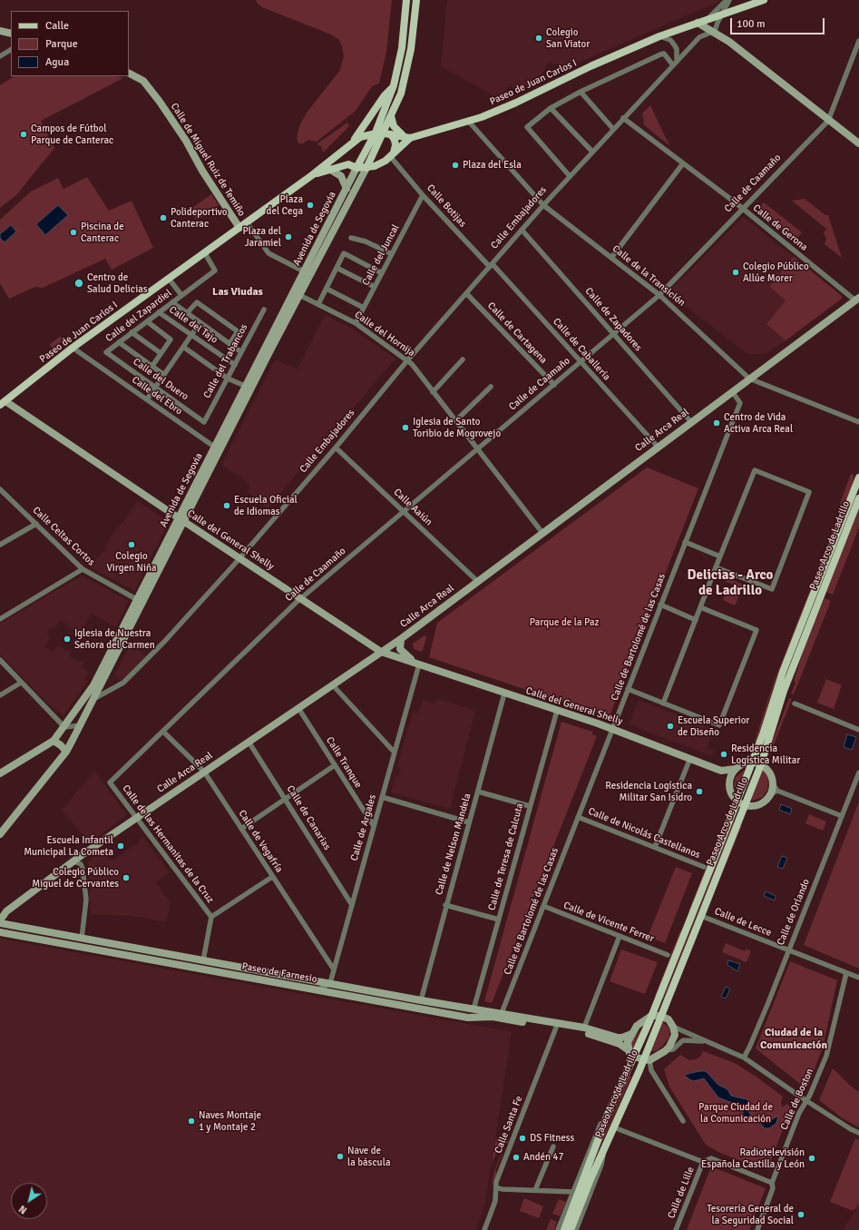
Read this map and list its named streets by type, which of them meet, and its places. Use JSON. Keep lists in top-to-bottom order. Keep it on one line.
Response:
{"streets":{"main road":["Paseo de Juan Carlos I","Calle de Miguel Ruiz de Temiño","Avenida de Segovia","Calle Arca Real","Calle del General Shelly","Paseo Arco de Ladrillo","Paseo de Farnesio"],"street":["Calle de Caamaño","Calle Botijas","Calle Embajadores","Calle de Gerona","Calle del Juncal","Calle de la Transición","Calle del Zapardiel","Calle de Zapadores","Calle del Tajo","Calle de Cartagena","Calle del Hornija","Calle de Caballería","Calle del Trabancos","Calle del Duero","Calle del Ebro","Calle Aaiún","Calle Celtas Cortos","Calle de Bartolomé de las Casas","Calle Tranque","Calle de Canarias","Calle de Argales","Calle de Nicolás Castellanos","Calle de Vegafría","Calle de las Hermanitas de la Cruz","Calle de Nelson Mandela","Calle de Teresa de Calcuta","Calle de Orlando","Calle de Vicente Ferrer","Calle de Lecce","Calle de Boston","Calle Santa Fe","Calle de Lille"]},"crossings":[["Paseo de Juan Carlos I","Calle de Miguel Ruiz de Temiño"],["Paseo de Juan Carlos I","Calle Botijas"],["Paseo de Juan Carlos I","Avenida de Segovia"],["Paseo de Juan Carlos I","Calle de la Transición"],["Paseo de Juan Carlos I","Calle del Zapardiel"],["Paseo de Juan Carlos I","Calle del Ebro"],["Paseo de Juan Carlos I","Calle del General Shelly"],["Calle de Caamaño","Calle de Gerona"],["Calle de Caamaño","Calle de la Transición"],["Calle de Caamaño","Calle de Zapadores"],["Calle de Caamaño","Calle de Cartagena"],["Calle de Caamaño","Calle del Hornija"],["Calle de Caamaño","Calle de Caballería"],["Calle de Caamaño","Calle Aaiún"],["Calle de Caamaño","Calle del General Shelly"],["Calle de Caamaño","Calle de Vegafría"],["Calle de Caamaño","Calle de las Hermanitas de la Cruz"],["Calle Botijas","Calle Embajadores"],["Calle Botijas","Calle del Juncal"],["Calle Botijas","Calle de Caballería"],["Calle Embajadores","Calle de Gerona"],["Calle Embajadores","Avenida de Segovia"],["Calle Embajadores","Calle de la Transición"],["Calle Embajadores","Calle de Zapadores"],["Calle Embajadores","Calle de Cartagena"],["Calle Embajadores","Calle del Hornija"],["Calle Embajadores","Calle de Caballería"],["Calle Embajadores","Calle Aaiún"],["Calle Embajadores","Calle del General Shelly"],["Calle de Gerona","Calle Arca Real"],["Avenida de Segovia","Calle del Hornija"],["Avenida de Segovia","Calle del Ebro"],["Avenida de Segovia","Calle Celtas Cortos"],["Avenida de Segovia","Calle del General Shelly"],["Calle del Juncal","Calle del Hornija"],["Calle de la Transición","Calle Arca Real"],["Calle del Zapardiel","Calle del Tajo"],["Calle del Zapardiel","Calle del Duero"],["Calle de Zapadores","Calle Arca Real"],["Calle del Tajo","Calle del Trabancos"],["Calle del Hornija","Calle Arca Real"],["Calle de Caballería","Calle Arca Real"],["Calle del Trabancos","Calle del Duero"],["Calle Arca Real","Calle Aaiún"],["Calle Arca Real","Calle del General Shelly"],["Calle Arca Real","Calle de Bartolomé de las Casas"],["Calle Arca Real","Calle Tranque"],["Calle Arca Real","Calle de Canarias"],["Calle Arca Real","Calle de Vegafría"],["Calle Arca Real","Calle de las Hermanitas de la Cruz"],["Calle Arca Real","Paseo de Farnesio"],["Calle del General Shelly","Paseo Arco de Ladrillo"],["Calle del General Shelly","Calle de Bartolomé de las Casas"],["Calle del General Shelly","Calle de Argales"],["Calle del General Shelly","Calle de Nelson Mandela"],["Calle del General Shelly","Calle de Teresa de Calcuta"],["Paseo Arco de Ladrillo","Calle de Lecce"],["Calle de Bartolomé de las Casas","Calle de Nicolás Castellanos"],["Calle de Bartolomé de las Casas","Calle de Vicente Ferrer"],["Calle de Bartolomé de las Casas","Paseo de Farnesio"],["Calle Tranque","Calle de Argales"],["Calle de Canarias","Calle de Argales"],["Calle de Argales","Calle de Vegafría"],["Calle de Argales","Paseo de Farnesio"],["Calle de las Hermanitas de la Cruz","Paseo de Farnesio"],["Calle de Nelson Mandela","Paseo de Farnesio"],["Calle de Teresa de Calcuta","Paseo de Farnesio"],["Calle de Orlando","Calle de Lecce"],["Calle de Lecce","Calle de Boston"],["Paseo de Farnesio","Calle Santa Fe"]],"districts":["Las Viudas","Delicias - Arco de Ladrillo","Ciudad de la Comunicación"],"parks":["Parque de la Paz","Parque Ciudad de la Comunicación"],"places":["Colegio San Viator","Campos de Fútbol Parque de Canterac","Plaza del Esla","Plaza del Cega","Polideportivo Canterac","Piscina de Canterac","Plaza del Jaramiel","Colegio Público Allúe Morer","Centro de Salud Delicias","Centro de Vida Activa Arca Real","Iglesia de Santo Toribio de Mogrovejo","Escuela Oficial de Idiomas","Colegio Virgen Niña","Iglesia de Nuestra Señora del Carmen","Escuela Superior de Diseño","Residencia Logística Militar","Residencia Logística Militar San Isidro","Escuela Infantil Municipal La Cometa","Colegio Público Miguel de Cervantes","Naves Montaje 1 y Montaje 2","DS Fitness","Nave de la báscula","Andén 47","Radiotelevisión Española Castilla y León","Tesorería General de la Seguridad Social"],"legend":["Calle","Parque","Agua"],"scale_bar":"100 m","north":"bottom left"}
